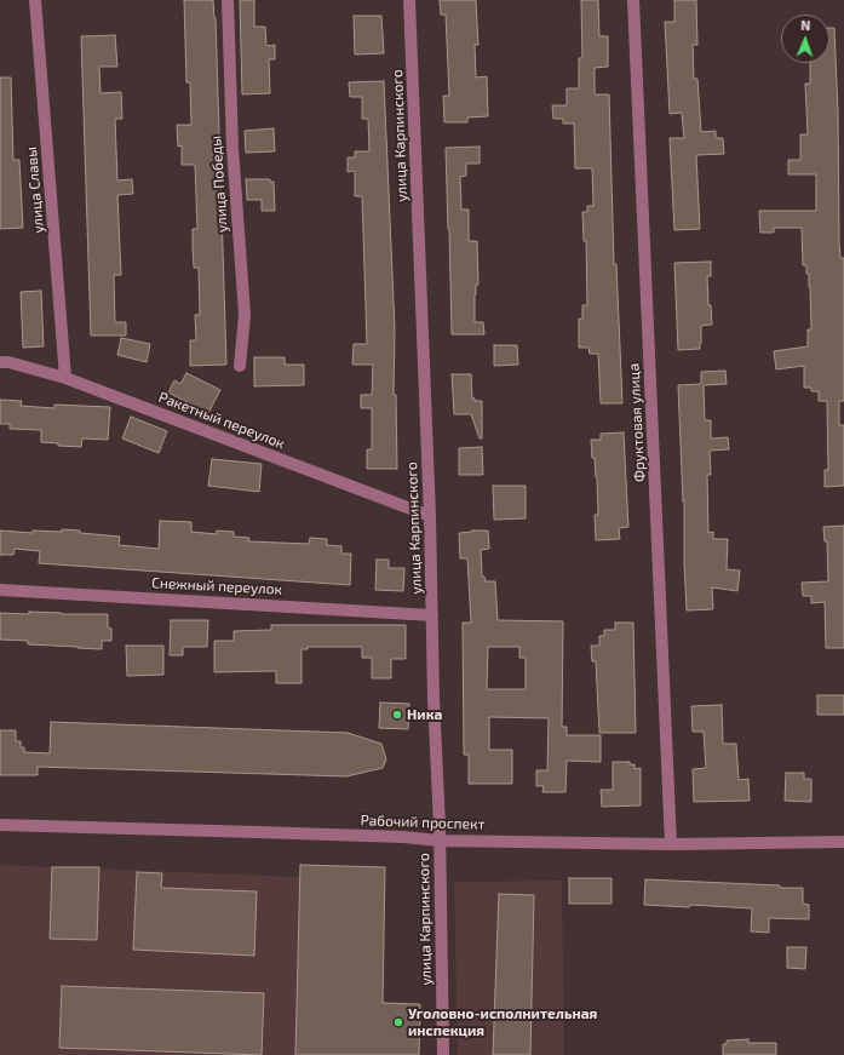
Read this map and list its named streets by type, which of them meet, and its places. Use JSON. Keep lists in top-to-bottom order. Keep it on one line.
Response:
{"streets":{"street":["улица Карпинского","улица Победы","улица Славы","Ракетный переулок","Фруктовая улица","Снежный переулок","Рабочий проспект"]},"crossings":[["улица Карпинского","Ракетный переулок"],["улица Карпинского","Снежный переулок"],["улица Карпинского","Рабочий проспект"],["улица Славы","Ракетный переулок"],["Фруктовая улица","Рабочий проспект"]],"places":["Ника","Уголовно-исполнительная инспекция"],"north":"top"}
